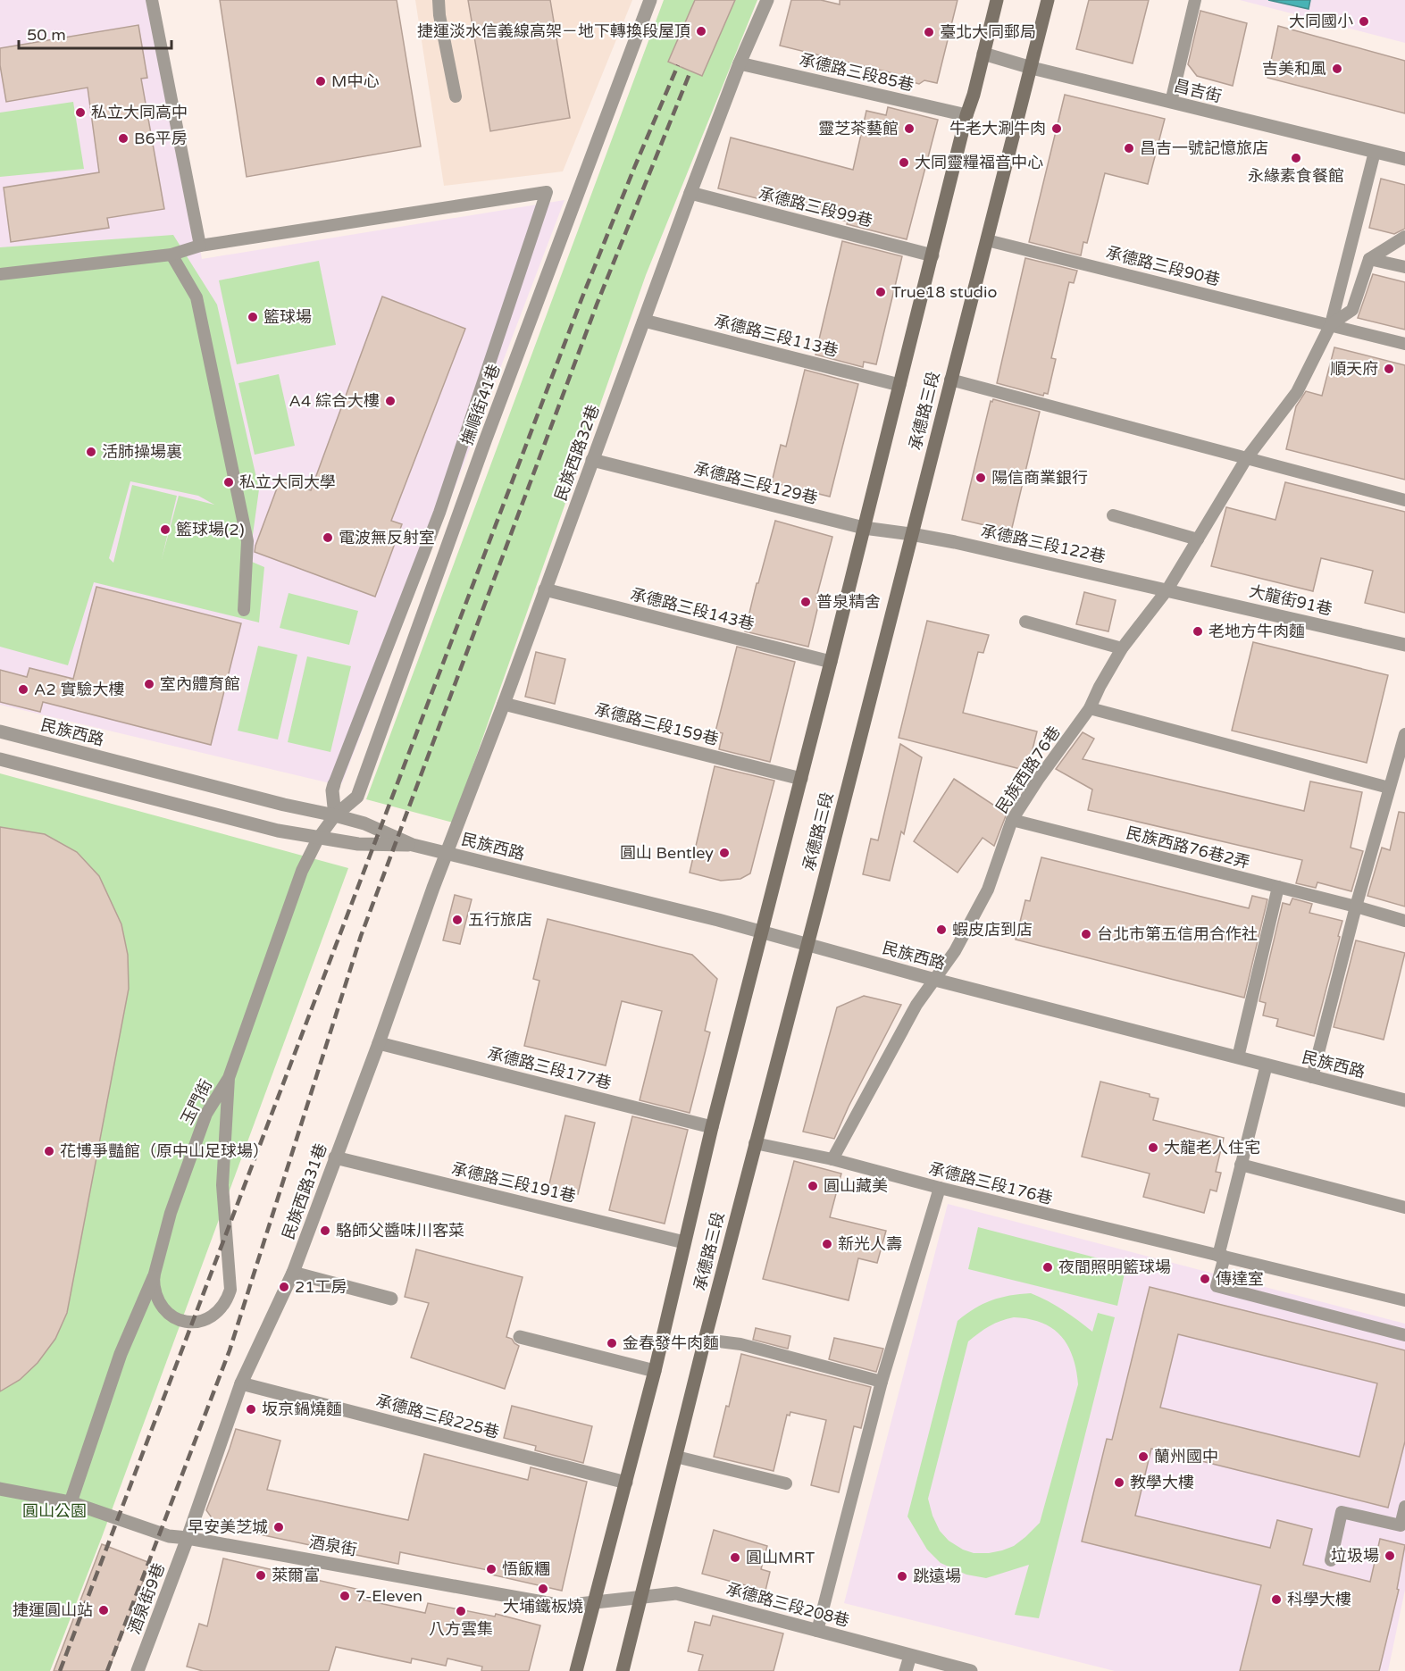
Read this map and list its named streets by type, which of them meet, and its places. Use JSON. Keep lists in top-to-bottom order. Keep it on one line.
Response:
{"streets":{"main road":["承德路三段"],"street":["承德路三段85巷","昌吉街","承德路三段99巷","承德路三段113巷","撫順街41巷","民族西路32巷","承德路三段129巷","承德路三段122巷","大龍街91巷","承德路三段143巷","承德路三段159巷","民族西路","承德路三段177巷","玉門街","承德路三段191巷","民族西路31巷","承德路三段225巷","酒泉街","酒泉街9巷","承德路三段208巷"],"lane":["承德路三段90巷","民族西路76巷","民族西路76巷2弄","承德路三段176巷"]},"crossings":[["承德路三段85巷","承德路三段"],["承德路三段85巷","民族西路32巷"],["昌吉街","承德路三段"],["昌吉街","民族西路76巷"],["承德路三段99巷","承德路三段"],["承德路三段99巷","民族西路32巷"],["承德路三段90巷","承德路三段"],["承德路三段90巷","民族西路76巷"],["承德路三段113巷","承德路三段"],["承德路三段113巷","民族西路32巷"],["撫順街41巷","民族西路"],["撫順街41巷","玉門街"],["承德路三段","承德路三段129巷"],["承德路三段","承德路三段122巷"],["承德路三段","承德路三段143巷"],["承德路三段","承德路三段159巷"],["承德路三段","民族西路"],["承德路三段","承德路三段177巷"],["承德路三段","承德路三段191巷"],["承德路三段","承德路三段176巷"],["承德路三段","承德路三段225巷"],["承德路三段","酒泉街"],["承德路三段","承德路三段208巷"],["民族西路32巷","承德路三段129巷"],["民族西路32巷","承德路三段143巷"],["民族西路32巷","承德路三段159巷"],["民族西路32巷","民族西路"],["民族西路32巷","民族西路31巷"],["承德路三段129巷","承德路三段122巷"],["承德路三段122巷","大龍街91巷"],["承德路三段122巷","民族西路76巷"],["大龍街91巷","民族西路76巷"],["民族西路","民族西路76巷"],["民族西路","玉門街"],["民族西路","民族西路31巷"],["民族西路76巷","民族西路76巷2弄"],["民族西路76巷","承德路三段176巷"],["承德路三段177巷","民族西路31巷"],["玉門街","酒泉街"],["承德路三段191巷","民族西路31巷"],["民族西路31巷","承德路三段225巷"],["民族西路31巷","酒泉街"],["民族西路31巷","酒泉街9巷"],["酒泉街","酒泉街9巷"],["酒泉街","承德路三段208巷"]],"parks":["圓山公園"],"places":["大同國小","捷運淡水信義線高架－地下轉換段屋頂","臺北大同郵局","吉美和風","M中心","私立大同高中","靈芝茶藝館","牛老大涮牛肉","B6平房","昌吉一號記憶旅店","永緣素食餐館","大同靈糧福音中心","True18 studio","籃球場","順天府","A4 綜合大樓","活肺操場裏","陽信商業銀行","私立大同大學","籃球場(2)","電波無反射室","普泉精舍","老地方牛肉麵","室內體育館","A2 實驗大樓","圓山 Bentley","五行旅店","蝦皮店到店","台北市第五信用合作社","大龍老人住宅","花博爭豔館（原中山足球場）","圓山藏美","駱師父醬味川客菜","新光人壽","夜間照明籃球場","傳達室","21工房","金春發牛肉麵","坂京鍋燒麵","蘭州國中","教學大樓","早安美芝城","垃圾場","圓山MRT","悟飯糰","萊爾富","跳遠場","大埔鐵板燒","7-Eleven","科學大樓","捷運圓山站","八方雲集"],"scale_bar":"50 m"}
